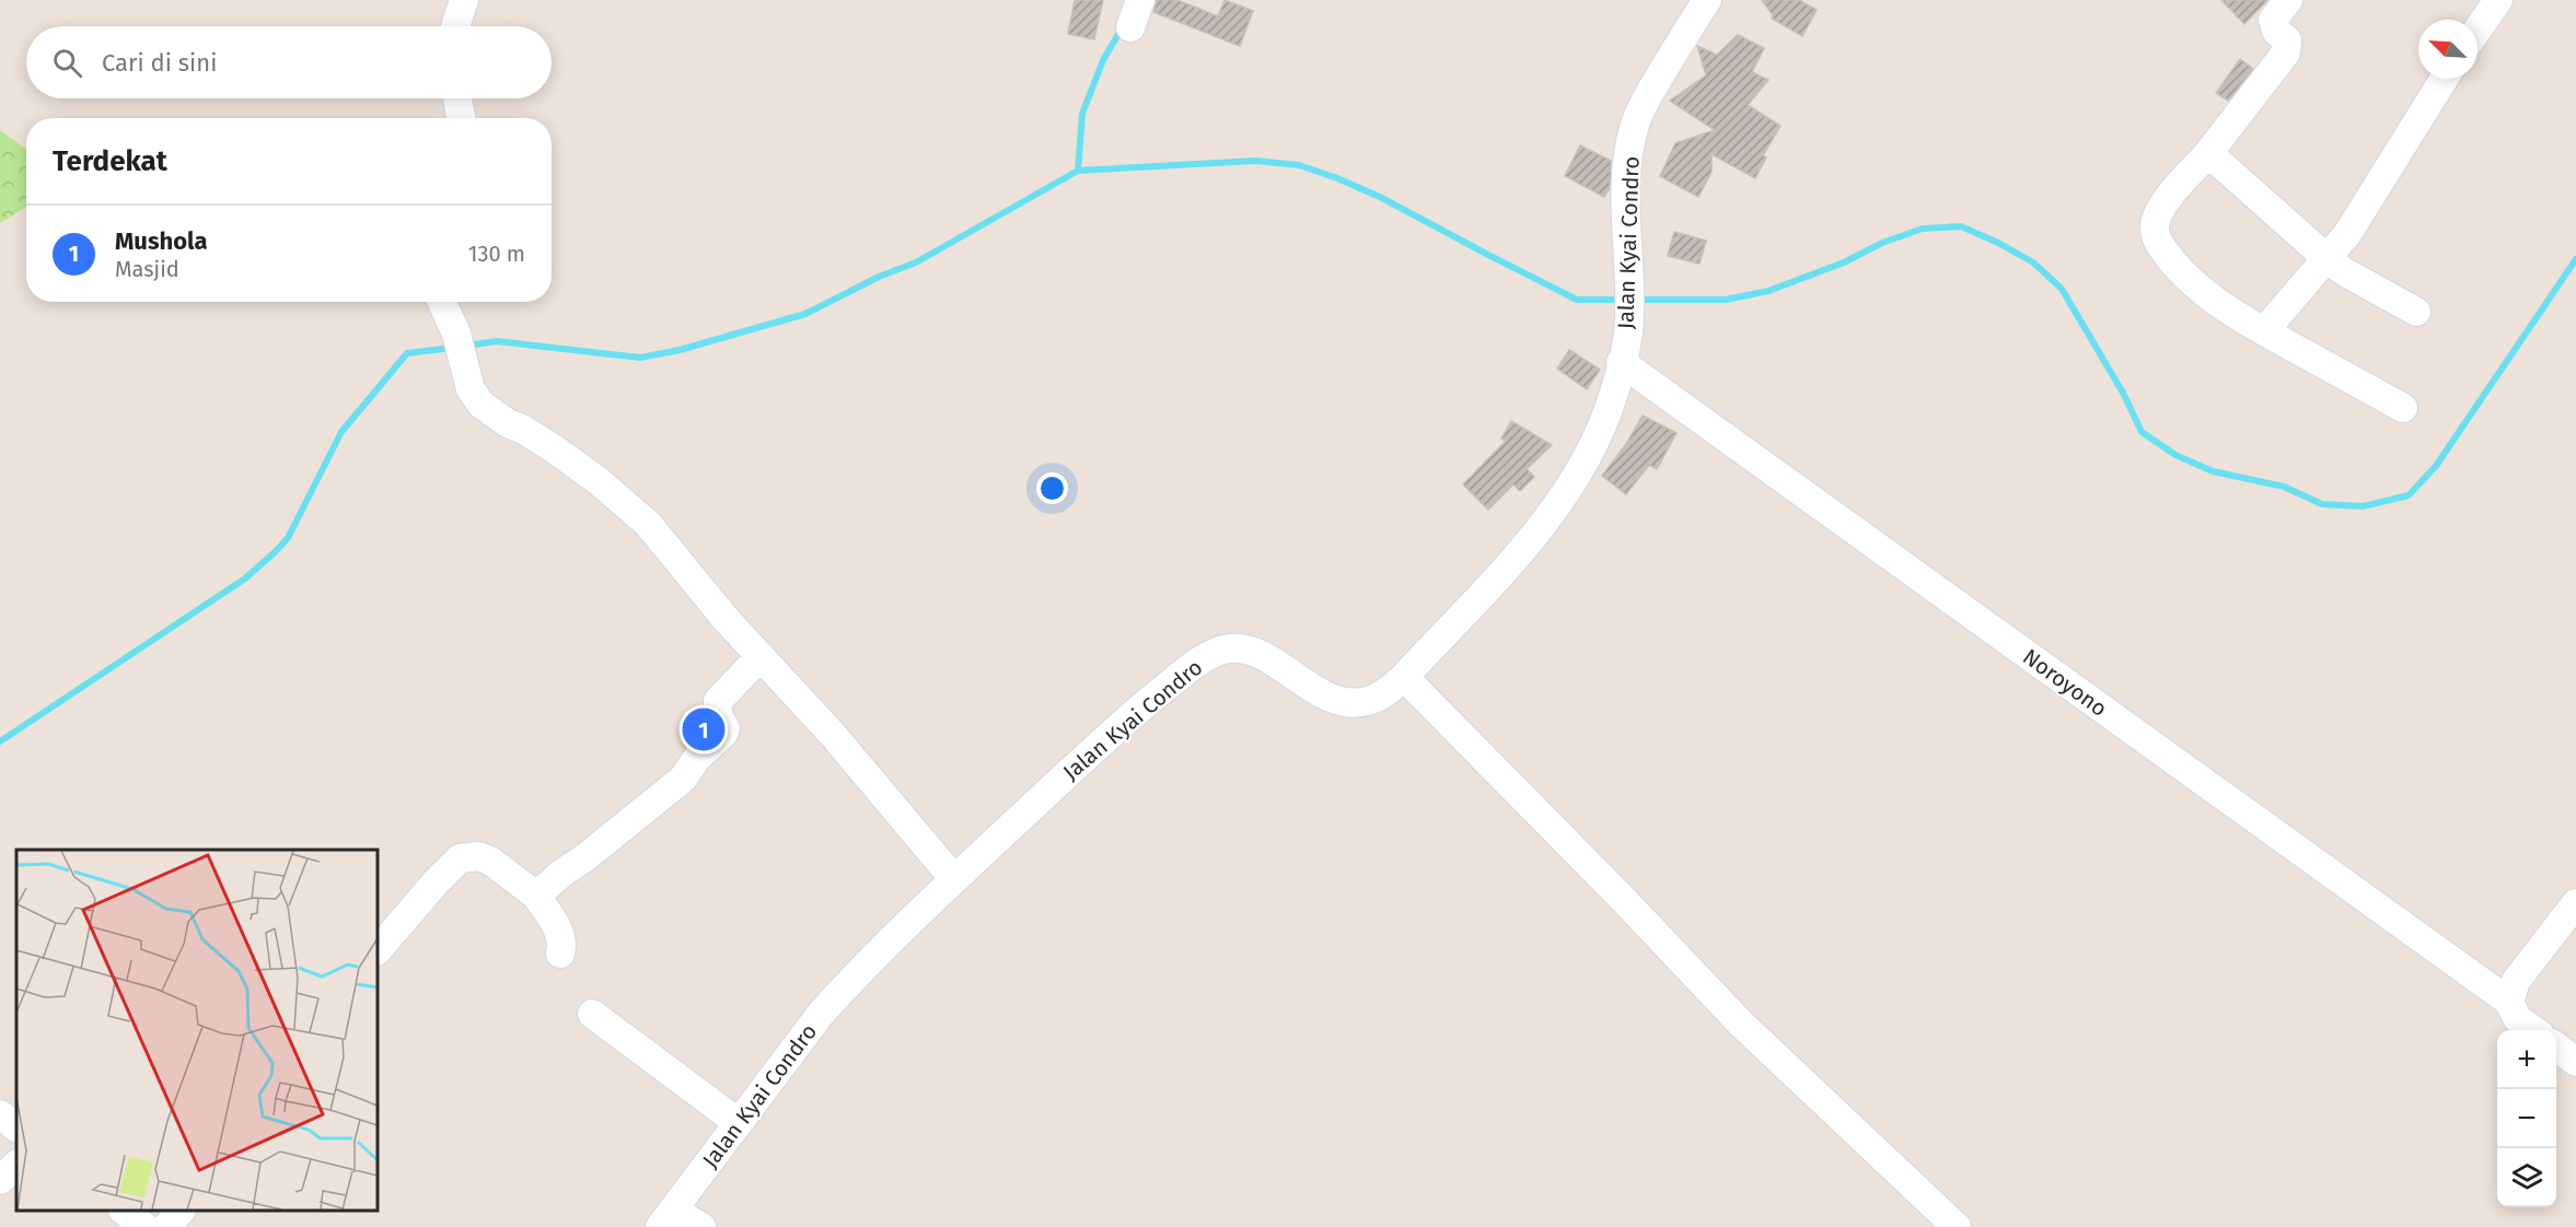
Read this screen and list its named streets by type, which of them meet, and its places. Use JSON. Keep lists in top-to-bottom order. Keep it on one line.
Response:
{"streets":{"street":["Jalan Kyai Condro","Noroyono"]},"crossings":[["Jalan Kyai Condro","Noroyono"]],"north":"top left","page":{"search":"Cari di sini","heading":"Terdekat","list":[{"mark":"1","name":"Mushola","note":"Masjid","value":"130 m"}],"pins":"1","map_buttons":["+","−"]}}
